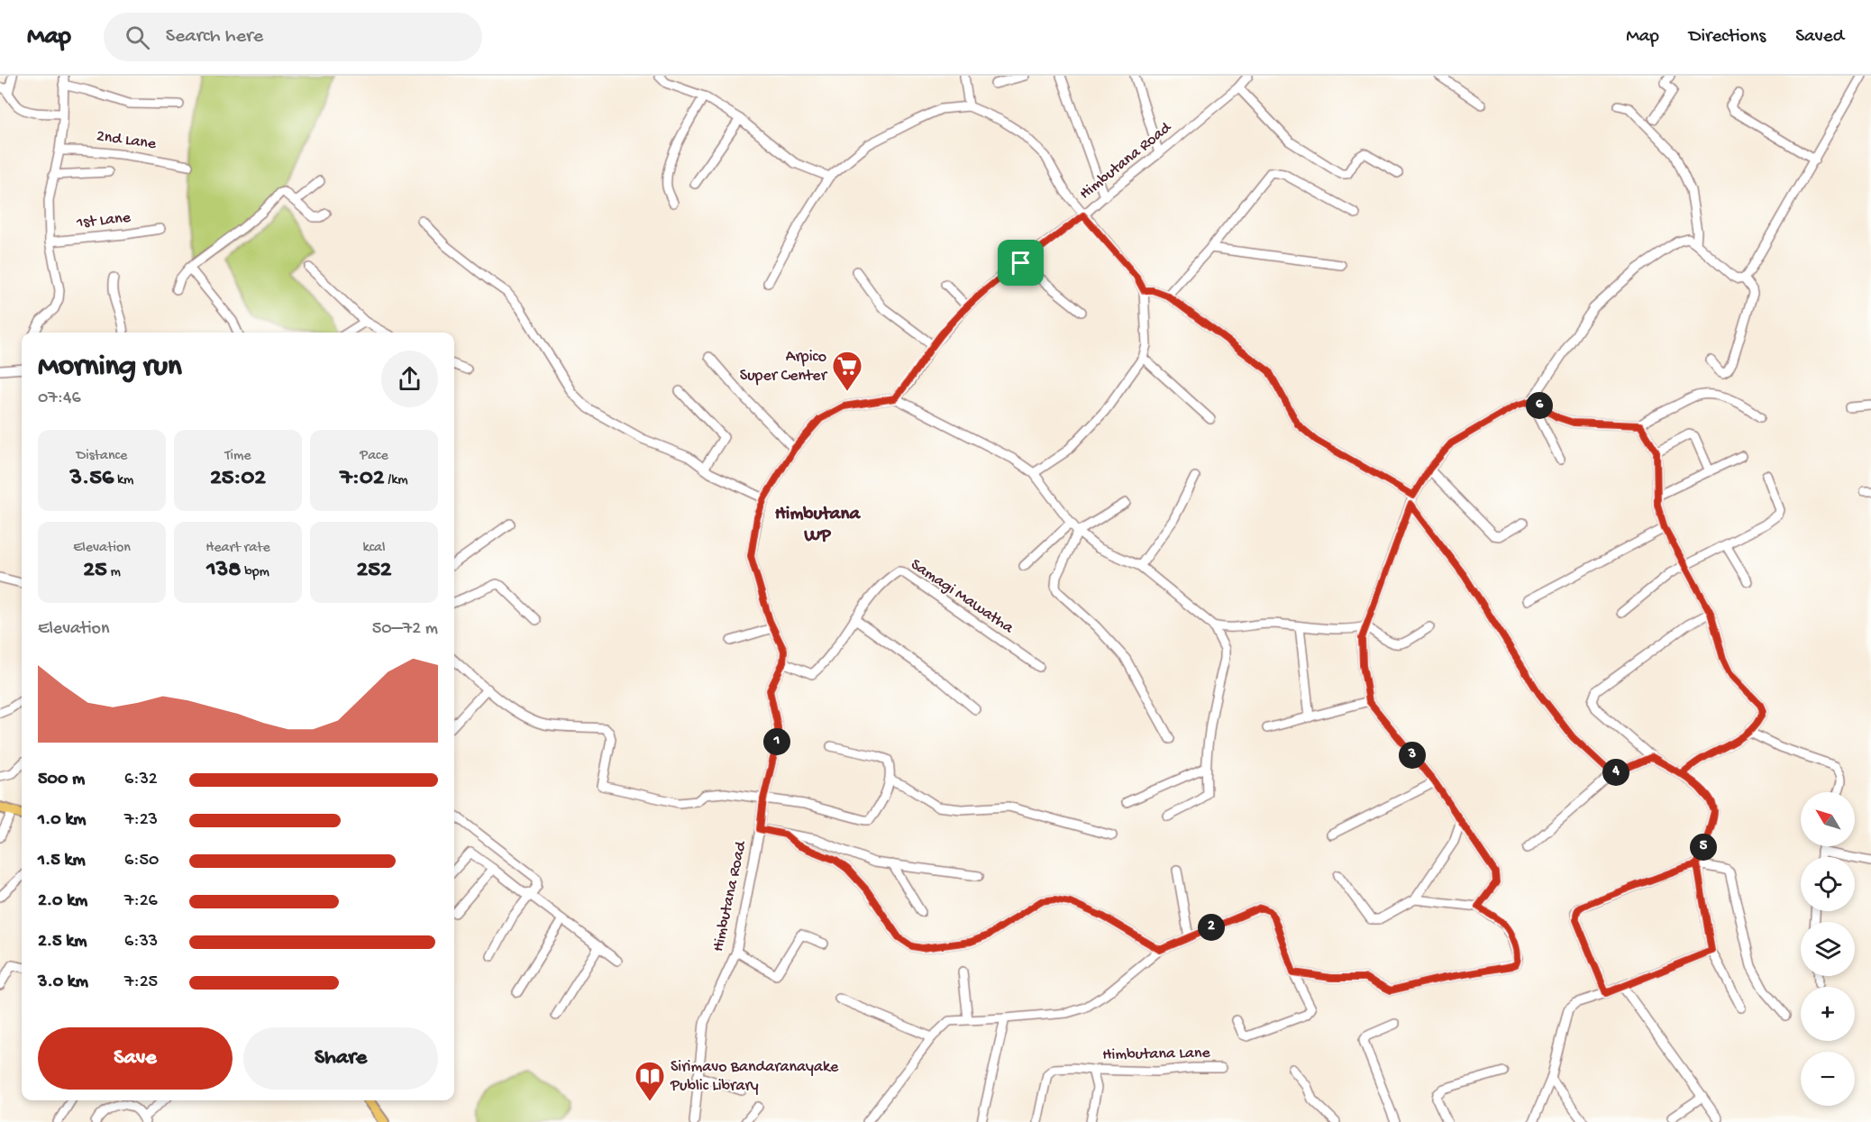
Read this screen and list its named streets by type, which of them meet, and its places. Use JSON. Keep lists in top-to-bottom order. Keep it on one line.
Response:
{"streets":{"street":["2nd Lane","Himbutana Road","1st Lane","Samagi Mawatha","Himbutana Lane"]},"crossings":[["Himbutana Road","Samagi Mawatha"]],"districts":["Himbutana WP"],"places":{"supermarket":["Arpico Super Center"],"library":["Sirimavo Bandaranayake Public Library"]},"north":"top left","page":{"header":"Map","search":"Search here","nav":["Map","Directions","Saved"],"heading":["Morning run","07:46"],"pins":["6","1","3","4","5","2"],"stats":[["Distance","3.56 km"],["Time","25:02"],["Pace","7:02 /km"],["Elevation","25 m"],["Heart rate","138 bpm"],["kcal","252"]],"chart":["Elevation","50–72 m"],"list":[{"name":"500 m","note":"6:32"},{"name":"1.0 km","note":"7:23"},{"name":"1.5 km","note":"6:50"},{"name":"2.0 km","note":"7:26"},{"name":"2.5 km","note":"6:33"},{"name":"3.0 km","note":"7:25"}],"map_buttons":["+","−"],"buttons":["Save","Share"]}}
